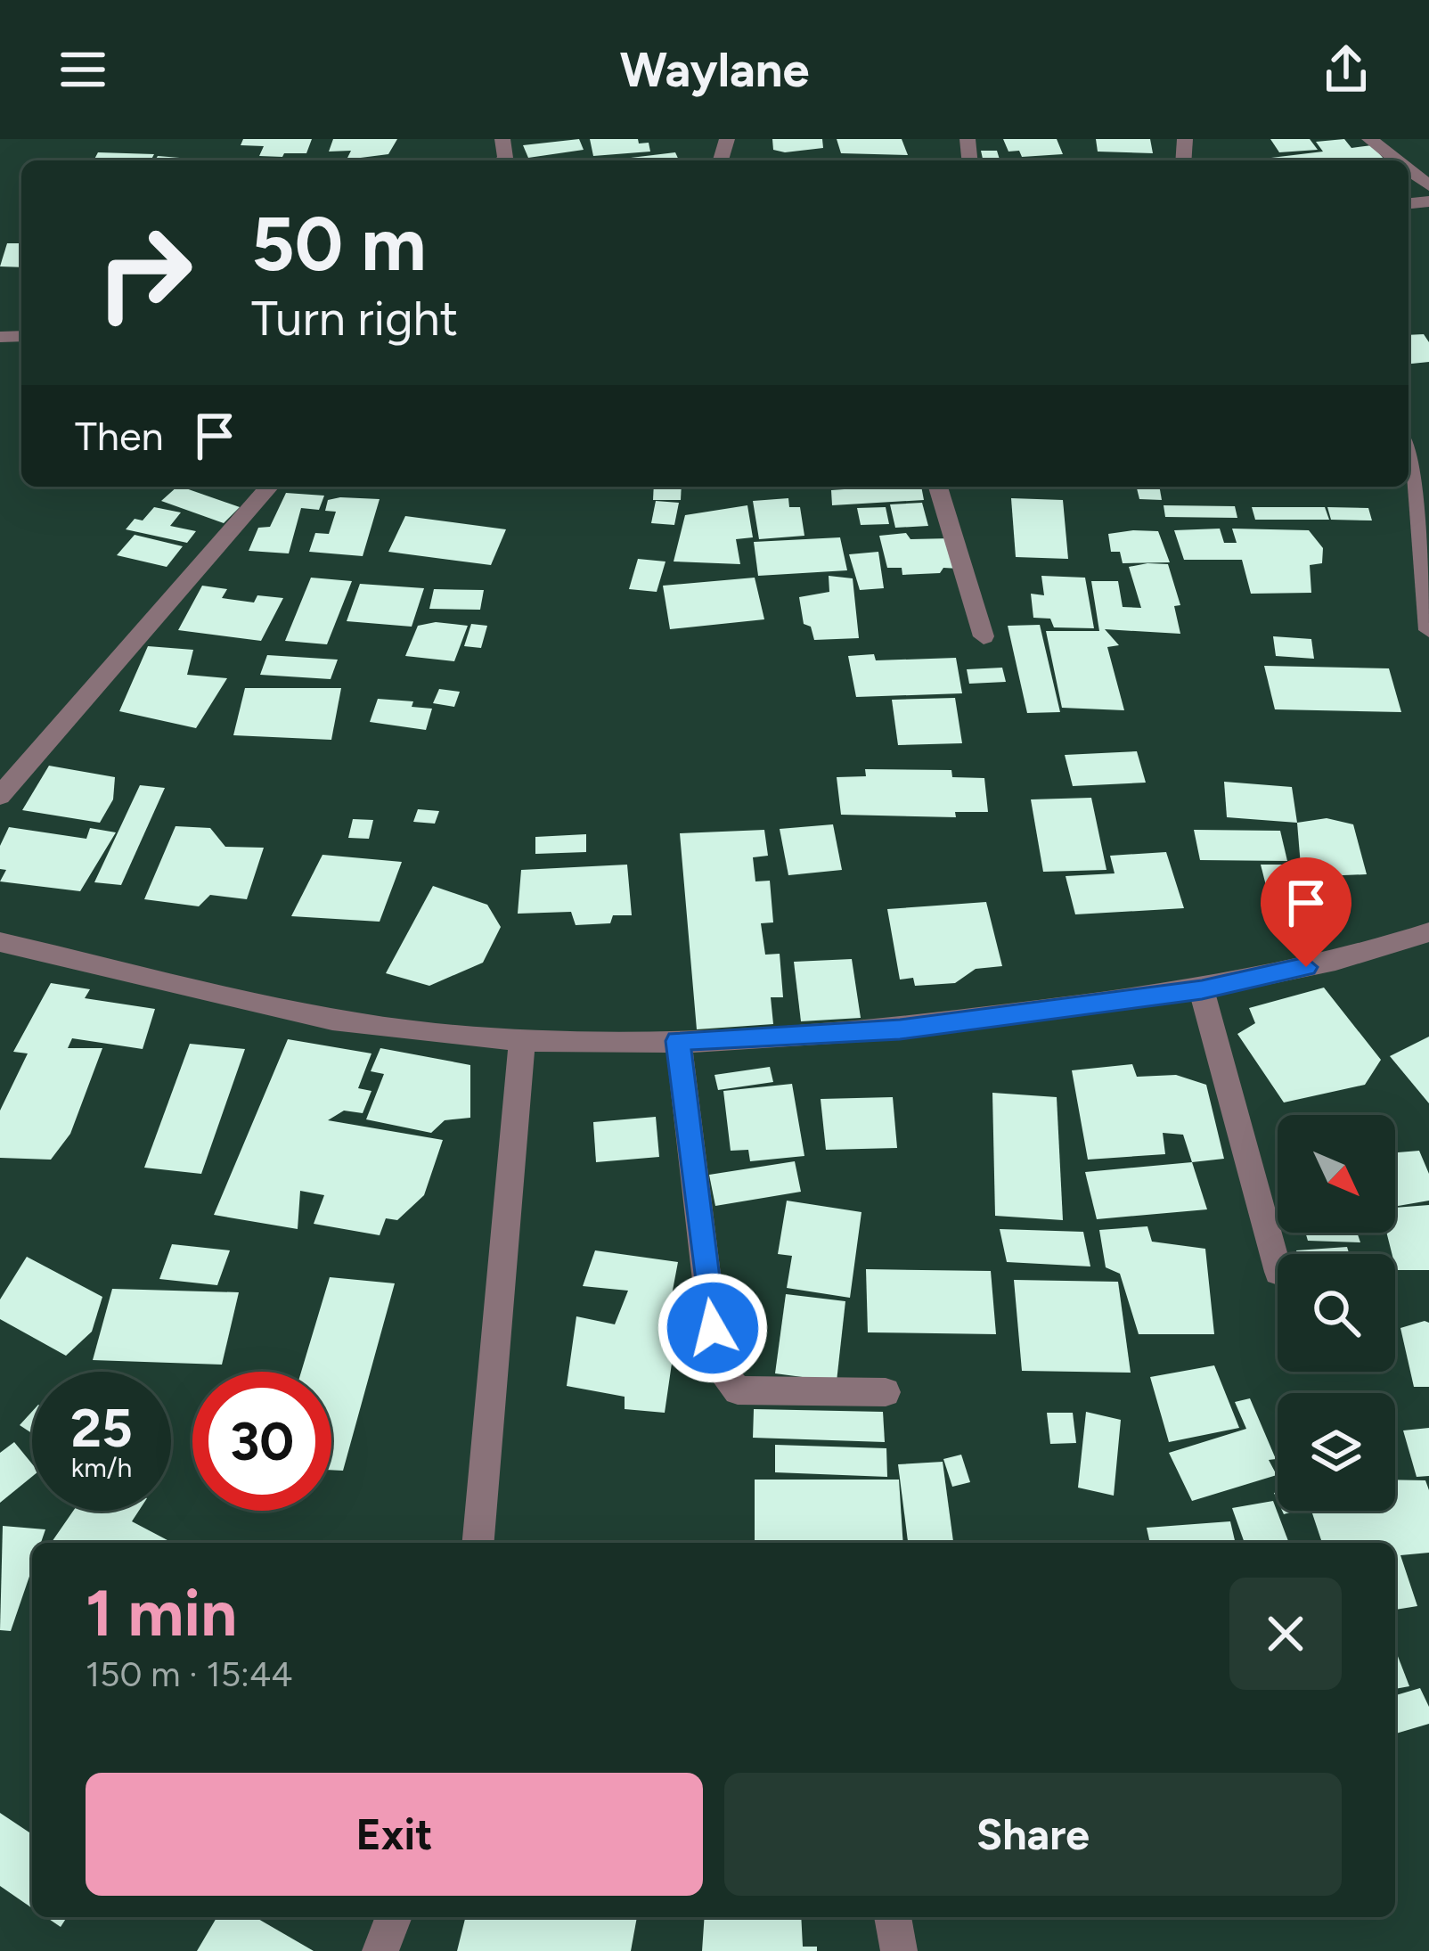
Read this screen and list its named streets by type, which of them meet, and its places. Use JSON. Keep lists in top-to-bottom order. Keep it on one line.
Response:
{"north":"bottom right","page":{"header":"Waylane","turn":["50 m","Turn right"],"then":"Then","speed":"25 km/h","limit":"30","heading":["1 min","150 m · 15:44"],"buttons":["Exit","Share"]}}
